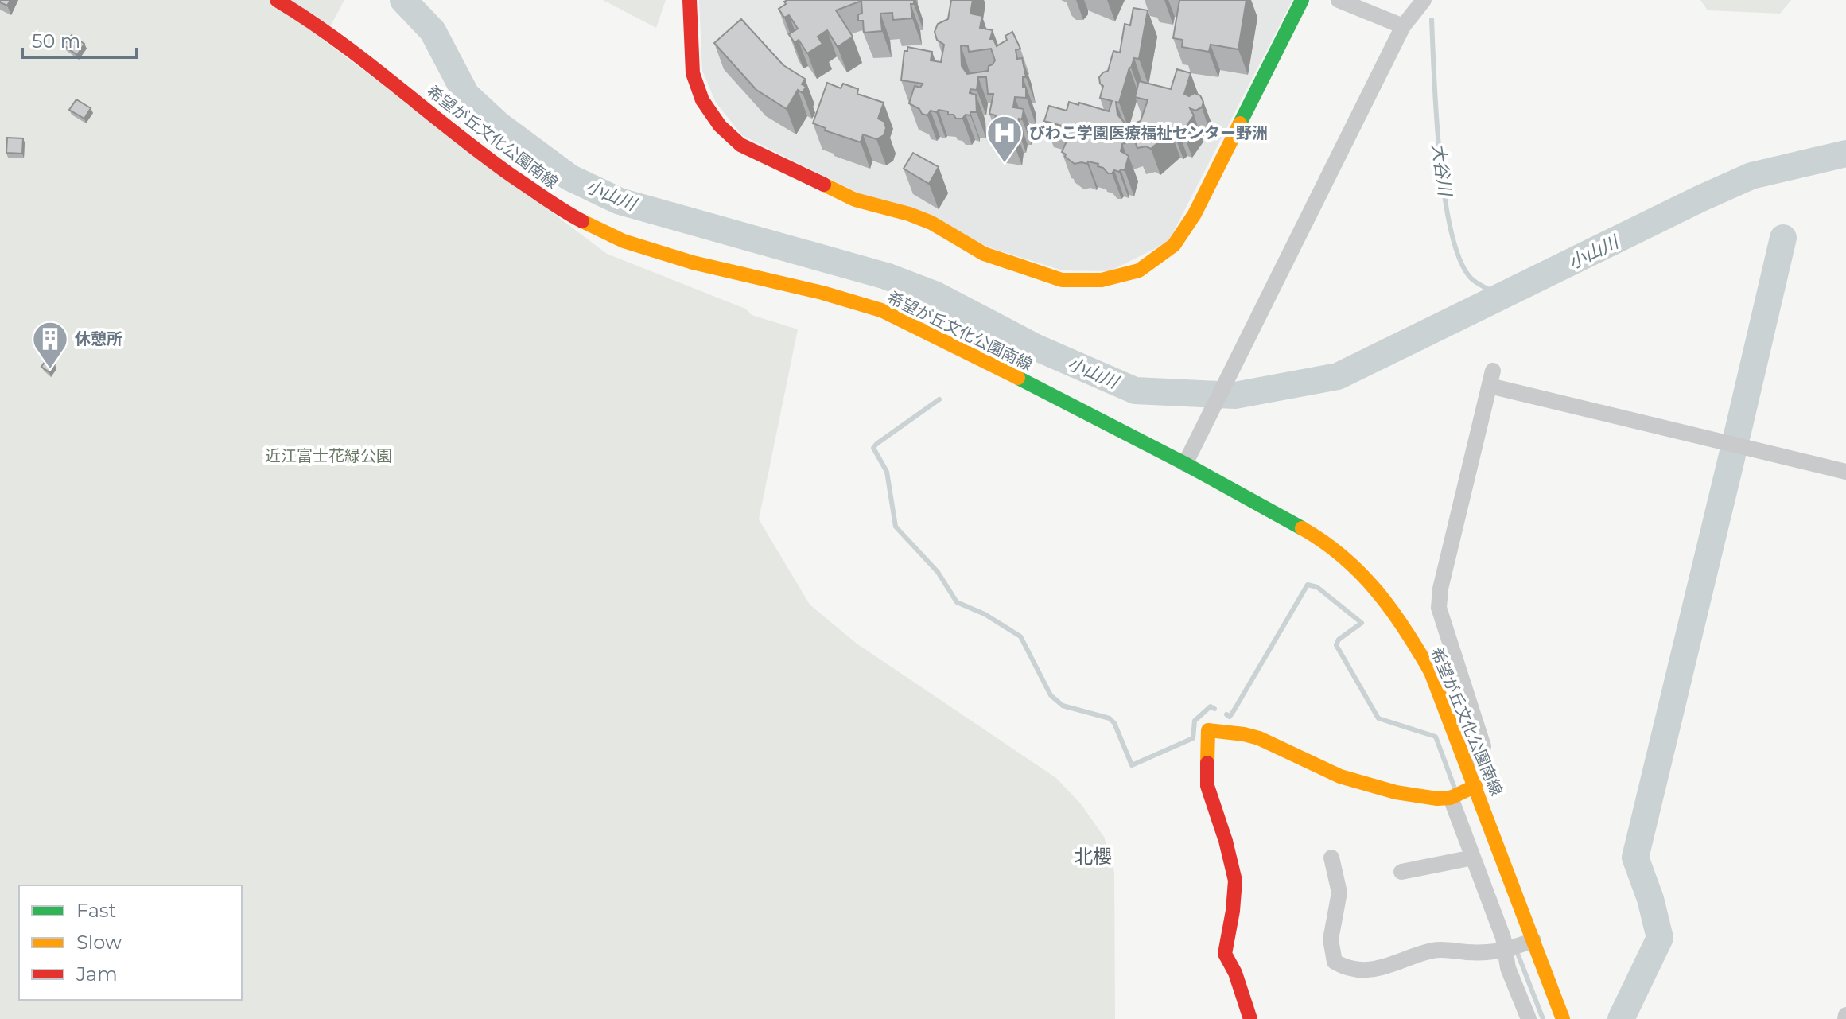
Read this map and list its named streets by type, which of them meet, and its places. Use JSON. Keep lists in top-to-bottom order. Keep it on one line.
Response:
{"streets":{"main road":["希望が丘文化公園南線"]},"districts":["北櫻"],"water":["大谷川","小山川"],"parks":["近江富士花緑公園"],"places":{"hospital":["びわこ学園医療福祉センター野洲"],"building":["休憩所"]},"legend":["Fast","Slow","Jam"],"scale_bar":"50 m"}
